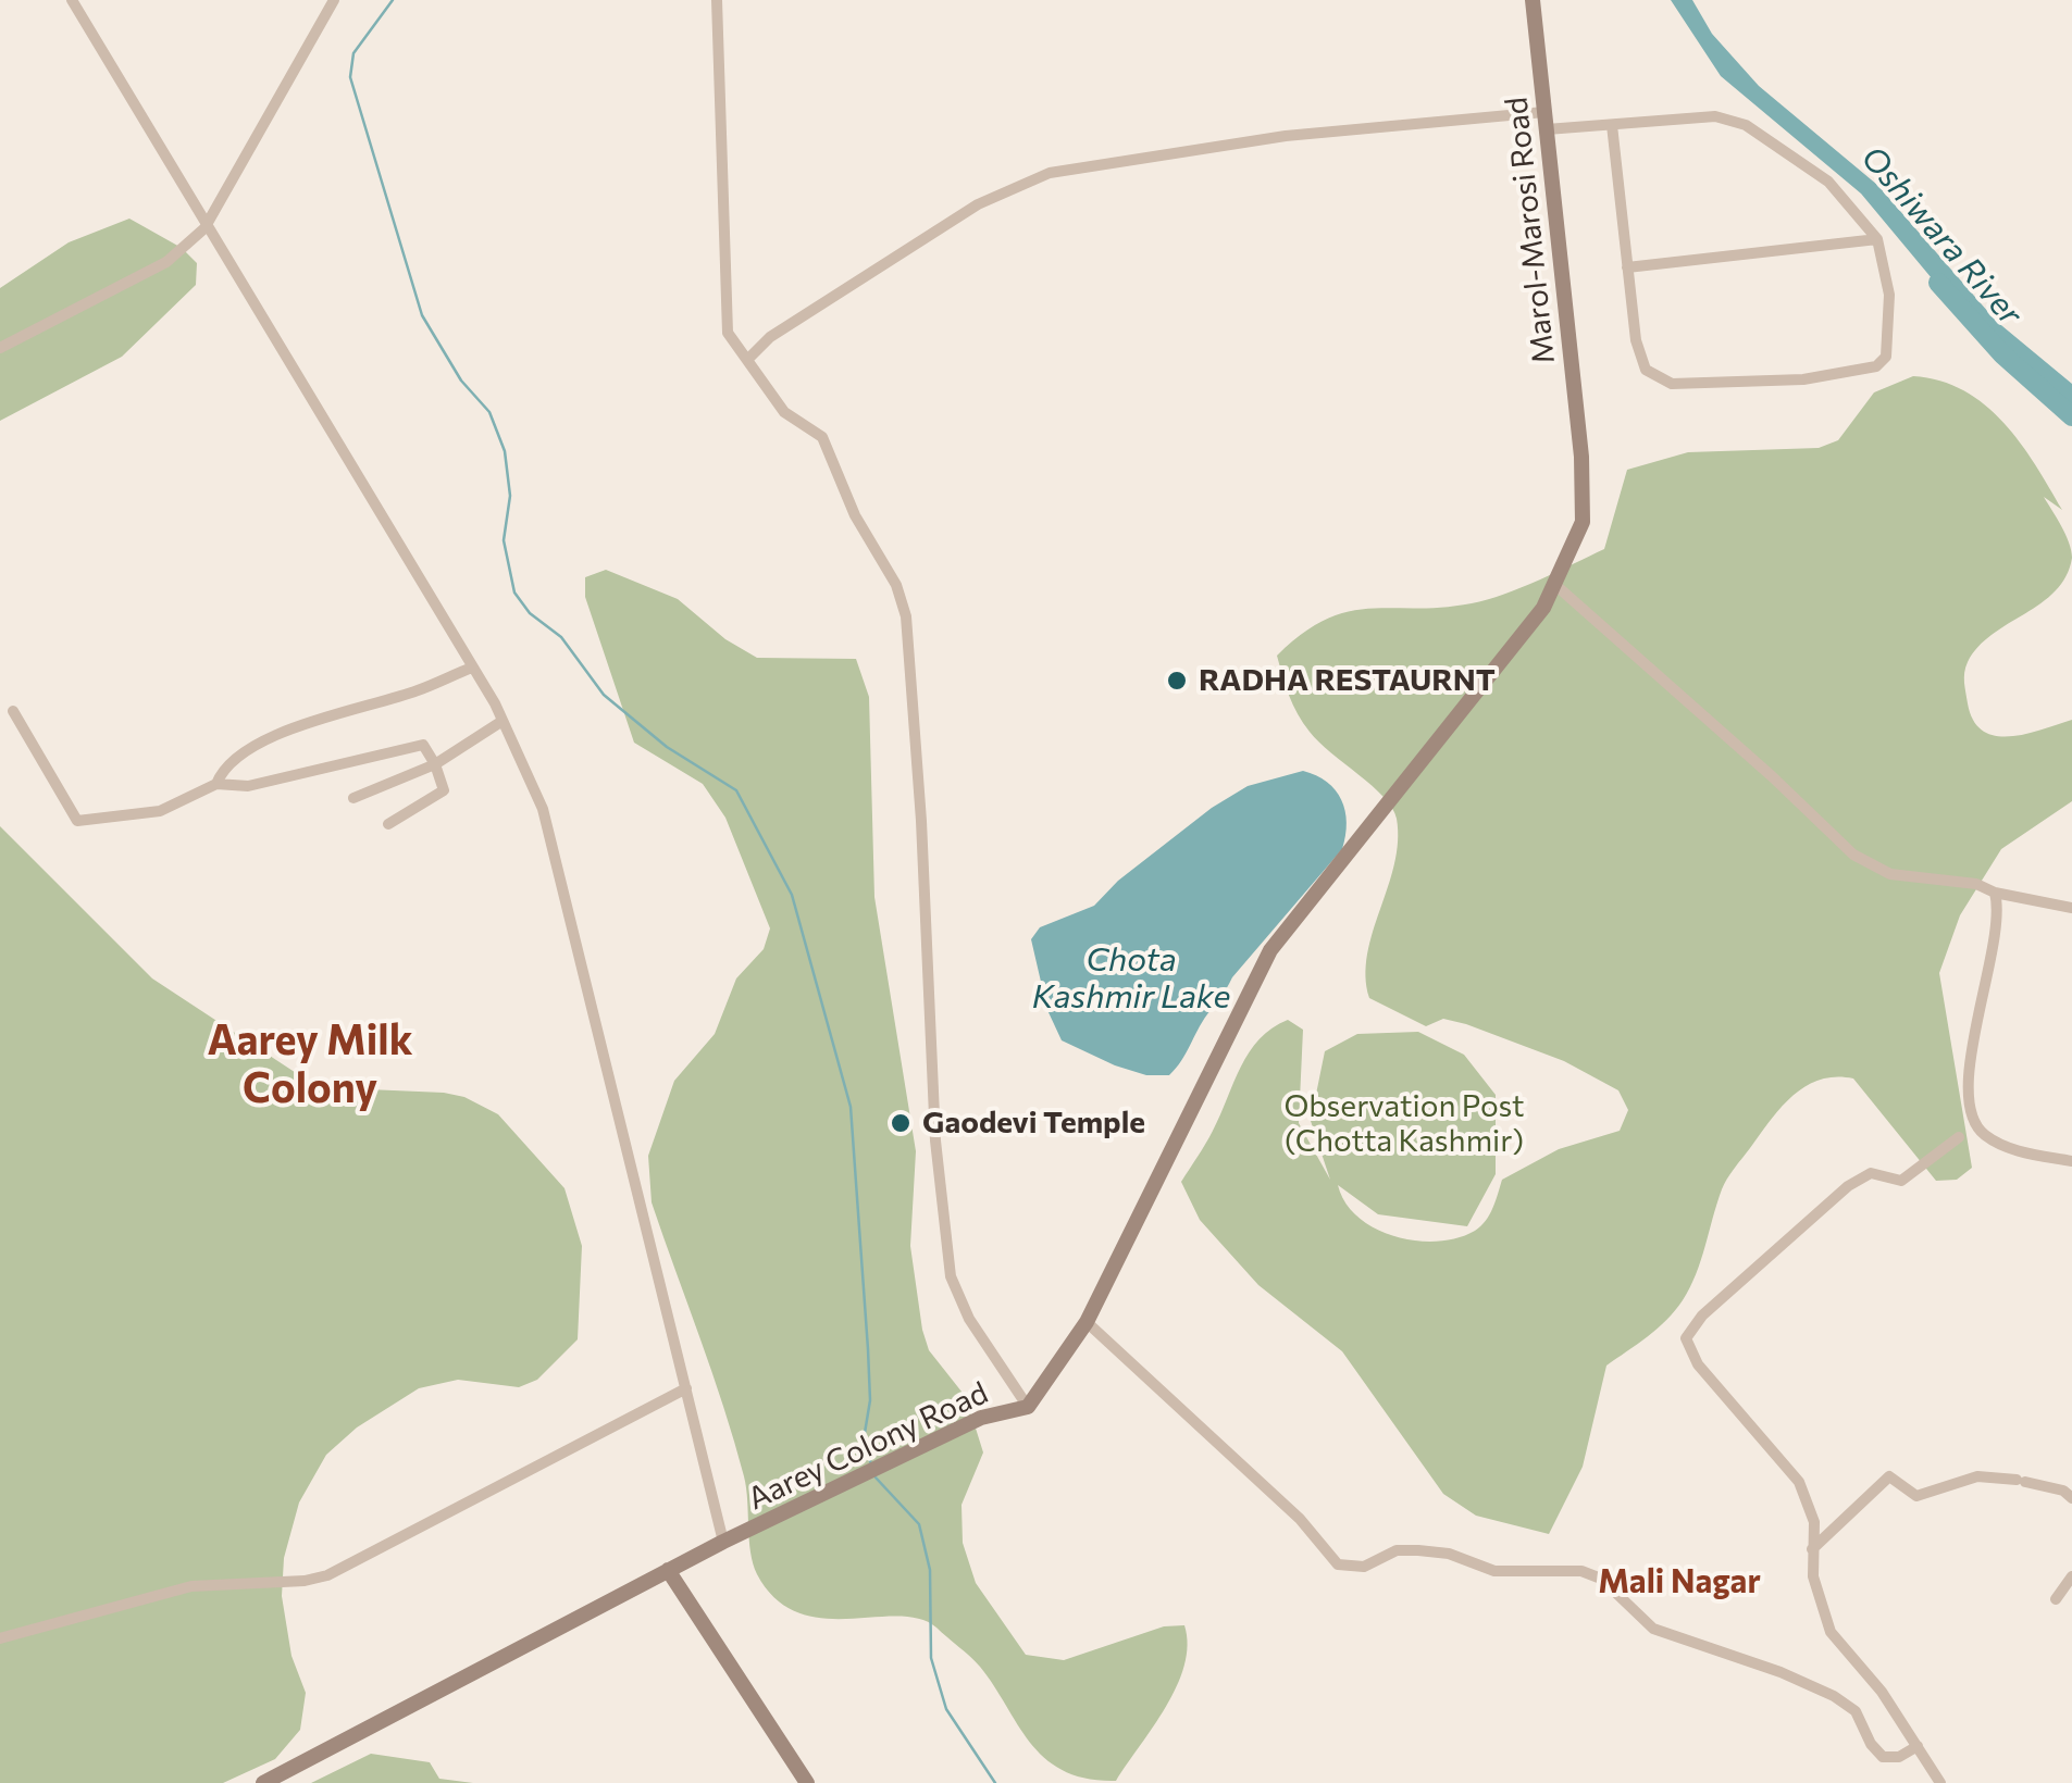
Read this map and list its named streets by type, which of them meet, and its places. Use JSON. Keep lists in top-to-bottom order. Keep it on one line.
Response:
{"streets":{"main road":["Marol-Marosi Road","Aarey Colony Road"]},"crossings":[["Marol-Marosi Road","Aarey Colony Road"]],"districts":["Aarey Milk Colony","Mali Nagar"],"water":["Oshiwara River","Chota Kashmir Lake"],"parks":["Observation Post (Chotta Kashmir)"],"places":["RADHA RESTAURNT","Gaodevi Temple"]}
